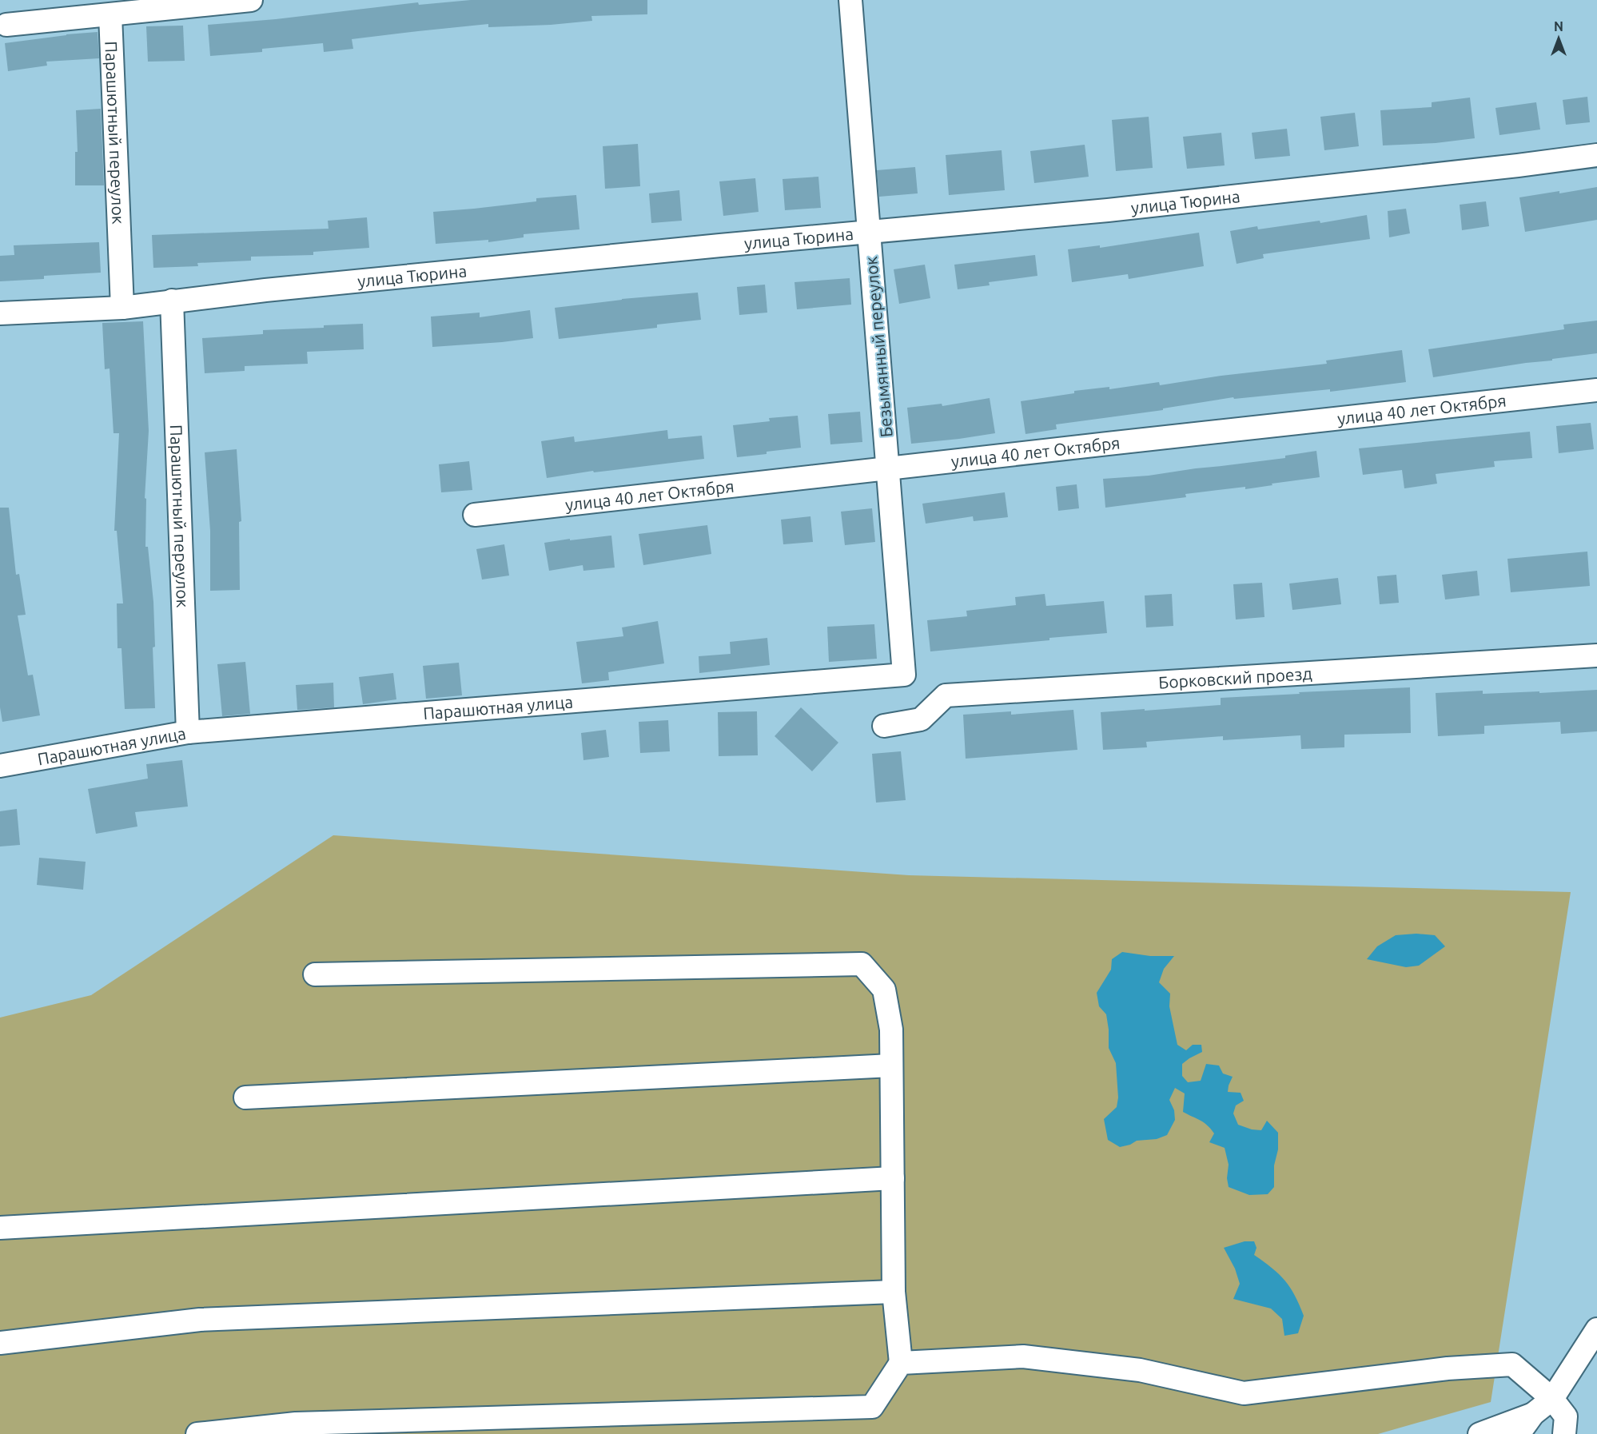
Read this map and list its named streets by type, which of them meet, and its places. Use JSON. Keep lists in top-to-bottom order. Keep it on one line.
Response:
{"streets":{"street":["Парашютный переулок","улица Тюрина","Безымянный переулок","улица 40 лет Октября","Борковский проезд","Парашютная улица"]},"crossings":[["Парашютный переулок","улица Тюрина"],["Парашютный переулок","Парашютная улица"],["улица Тюрина","Безымянный переулок"],["Безымянный переулок","улица 40 лет Октября"],["Безымянный переулок","Парашютная улица"]],"north":"top"}
